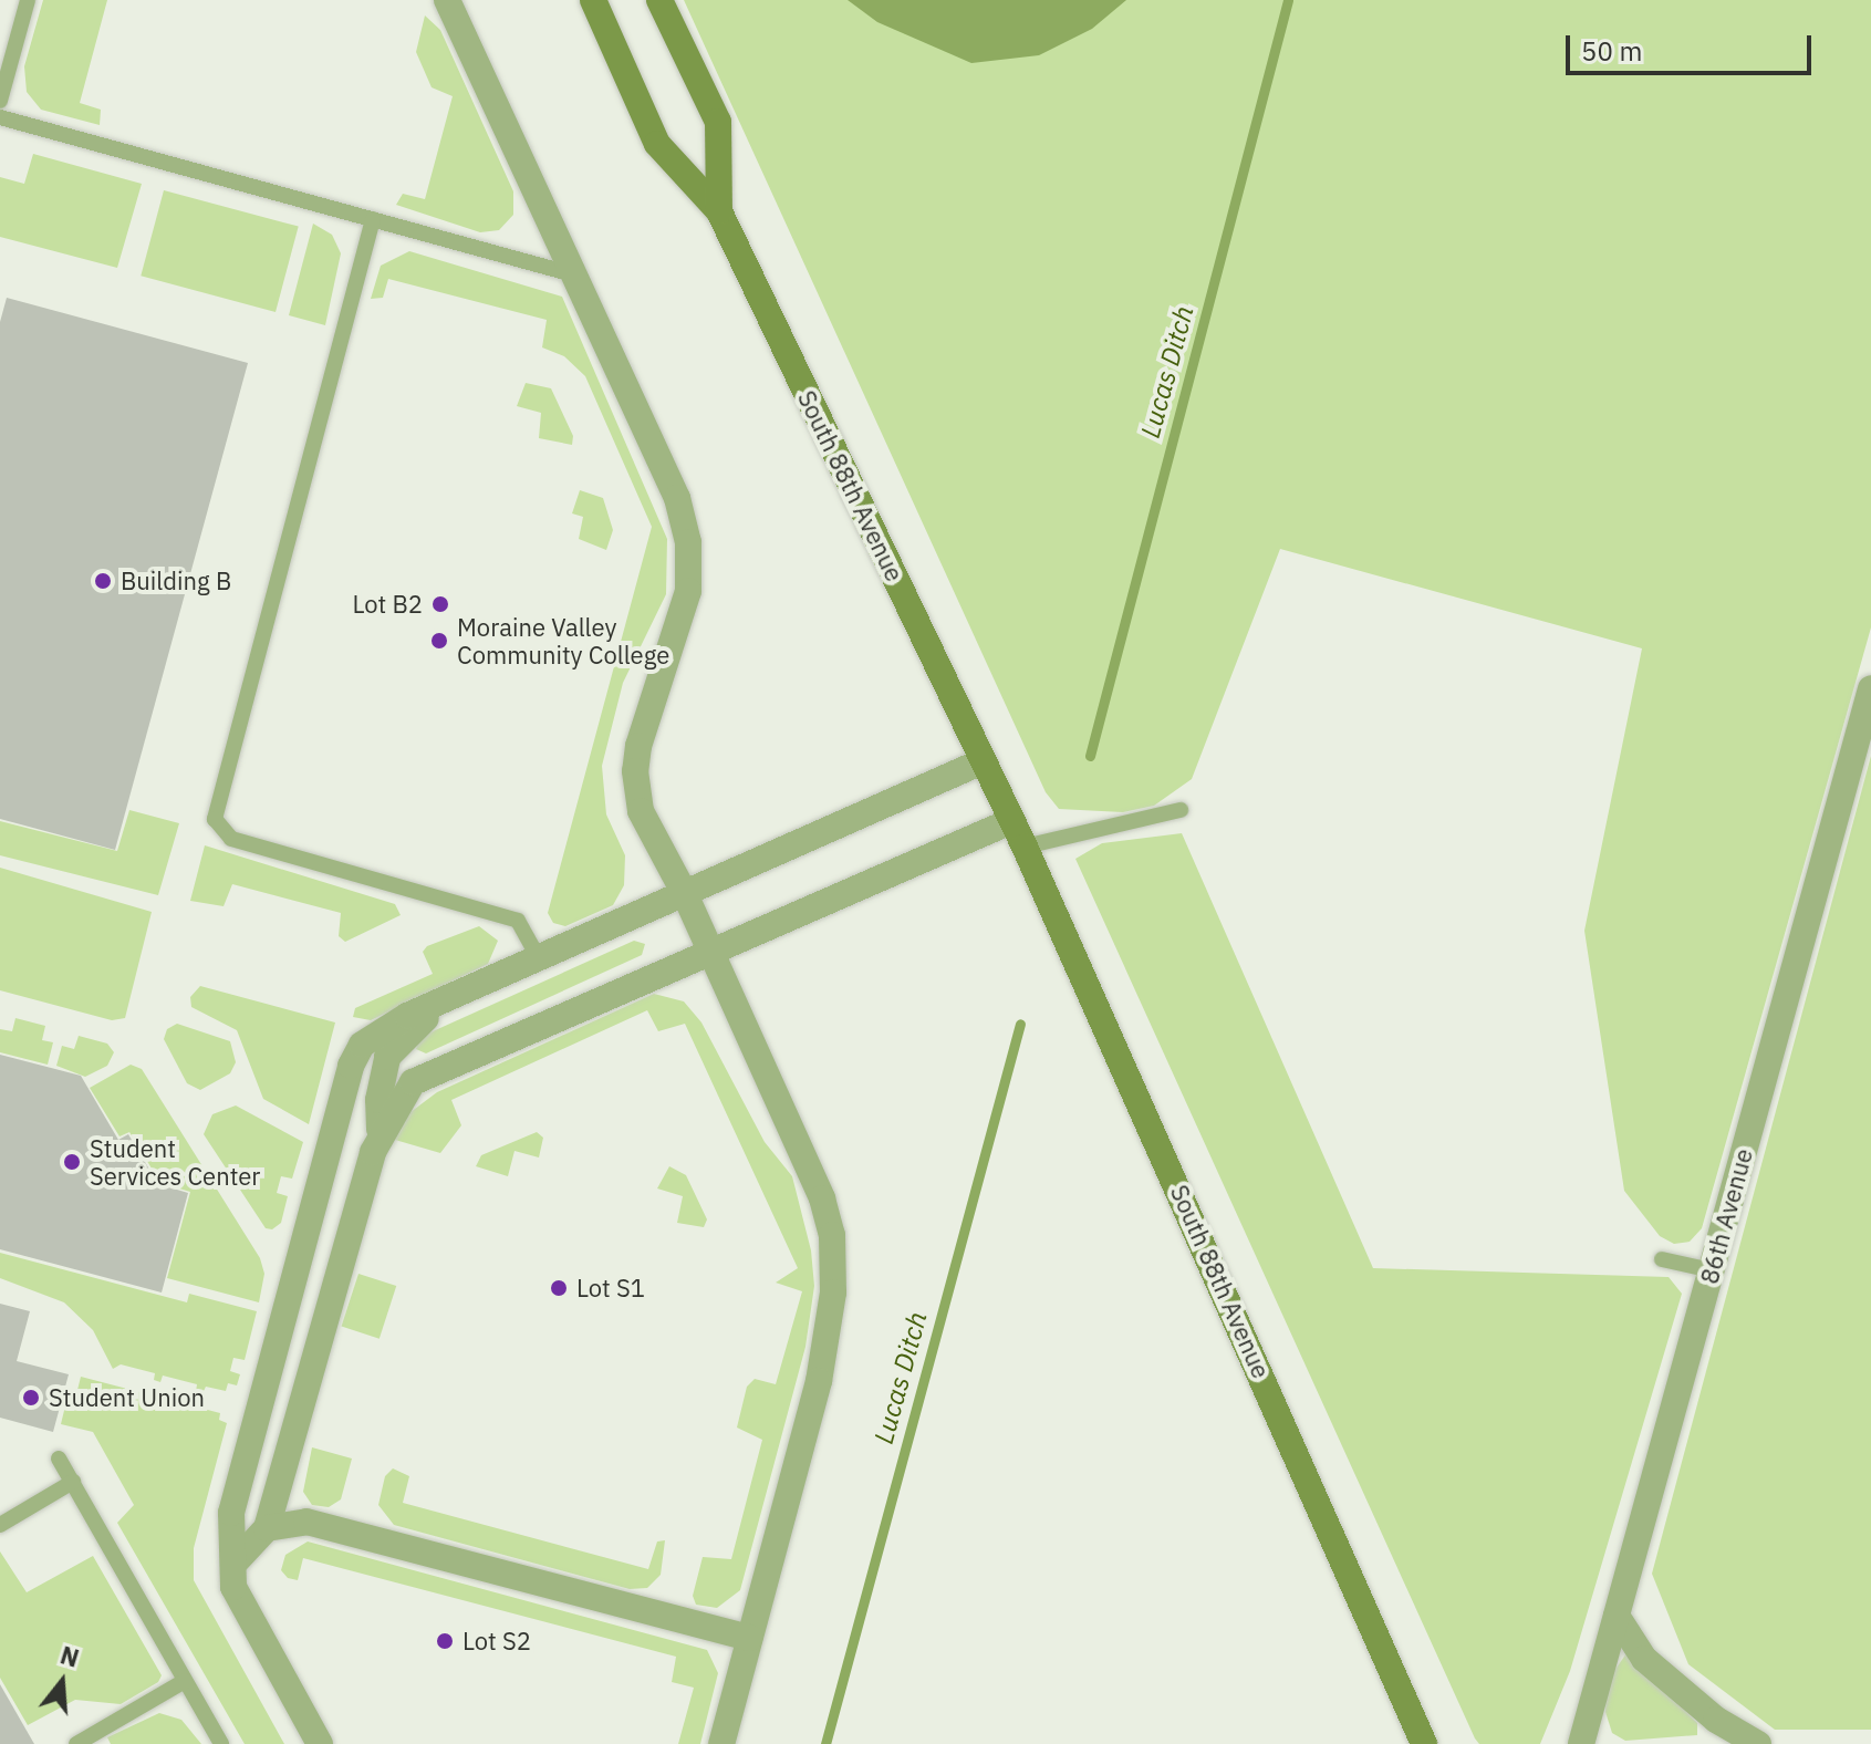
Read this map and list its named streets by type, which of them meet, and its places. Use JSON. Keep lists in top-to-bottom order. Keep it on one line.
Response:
{"streets":{"street":["South 88th Avenue","86th Avenue"]},"water":["Lucas Ditch"],"places":["Building B","Lot B2","Moraine Valley Community College","Student Services Center","Lot S1","Student Union","Lot S2"],"scale_bar":"50 m","north":"top"}
